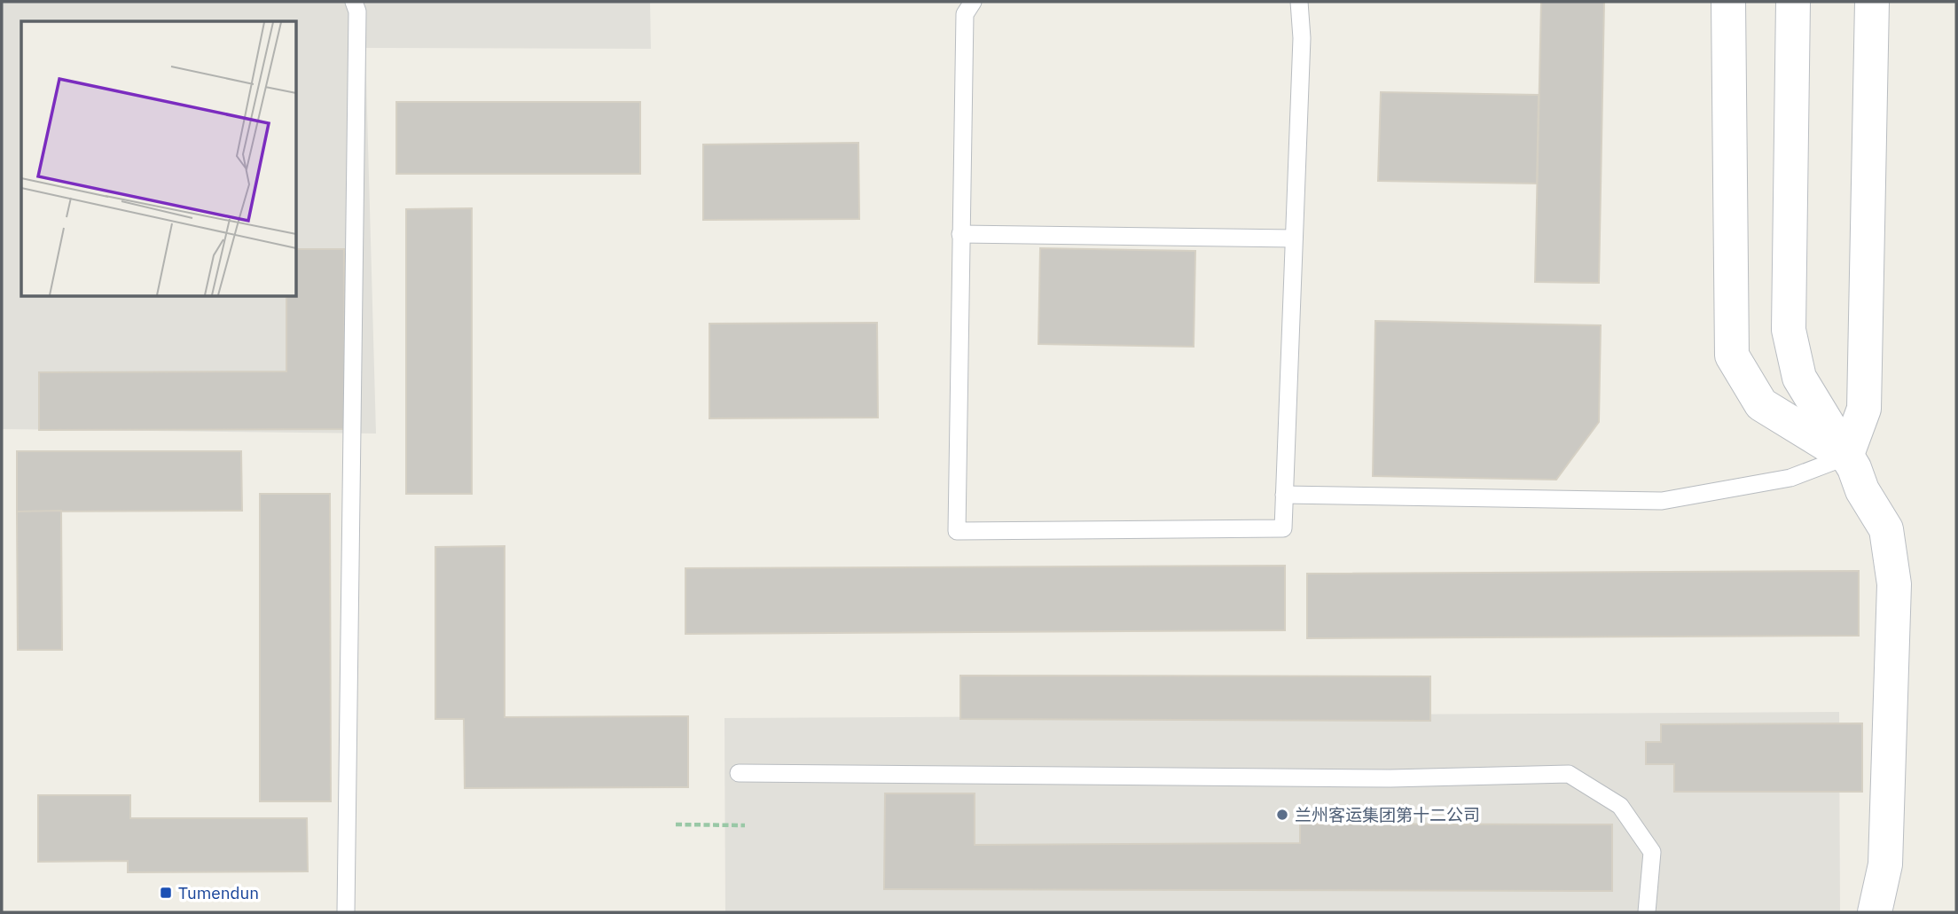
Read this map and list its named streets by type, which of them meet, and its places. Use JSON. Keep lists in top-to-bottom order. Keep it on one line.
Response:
{"places":{"other":["兰州客运集团第十二公司"],"transit":["Tumendun"]}}
